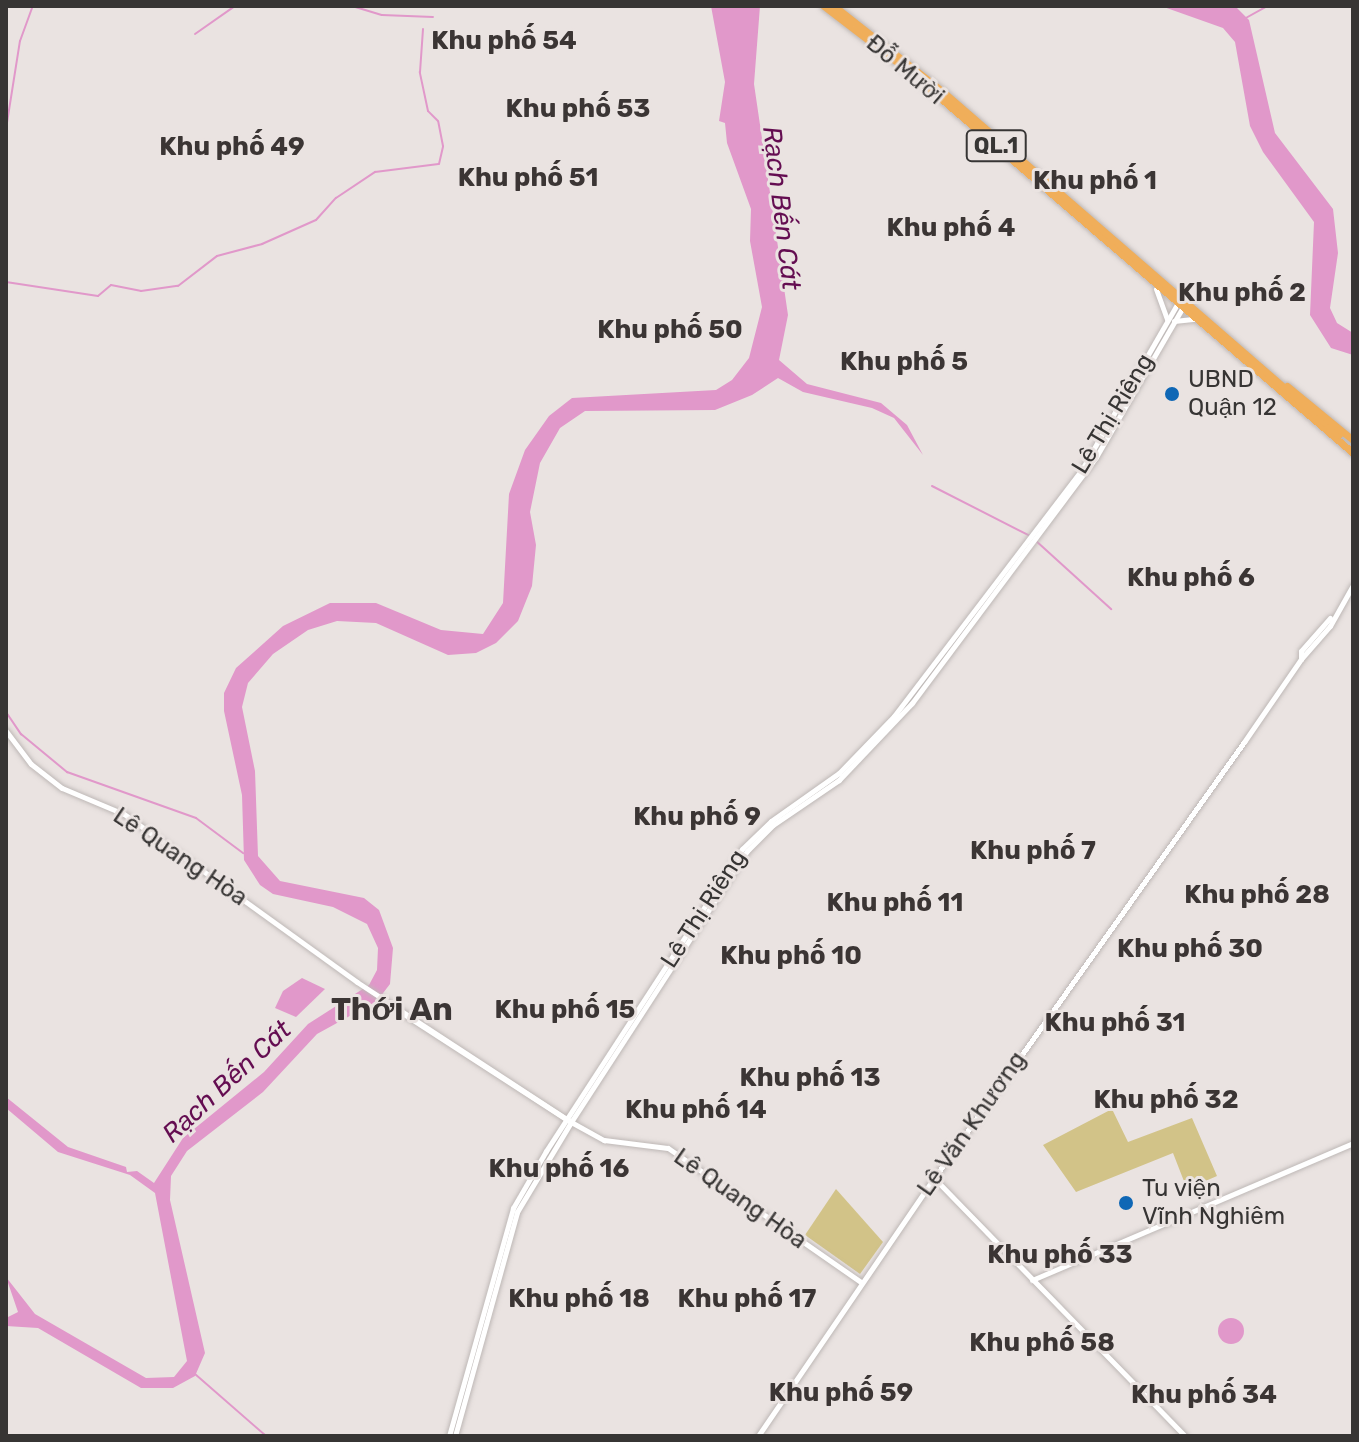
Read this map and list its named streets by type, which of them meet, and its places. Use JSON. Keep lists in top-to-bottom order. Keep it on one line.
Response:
{"streets":{"highway":["Đỗ Mười","QL.1"],"street":["Lê Thị Riêng","Lê Quang Hòa","Lê Văn Khương"]},"crossings":[["Đỗ Mười","Lê Thị Riêng"],["Lê Thị Riêng","Lê Quang Hòa"],["Lê Quang Hòa","Lê Văn Khương"]],"districts":["Khu phố 54","Khu phố 53","Khu phố 49","Khu phố 51","Khu phố 1","Khu phố 4","Khu phố 2","Khu phố 50","Khu phố 5","Khu phố 6","Khu phố 9","Khu phố 7","Khu phố 28","Khu phố 11","Khu phố 30","Khu phố 10","Thới An","Khu phố 15","Khu phố 31","Khu phố 13","Khu phố 32","Khu phố 14","Khu phố 16","Khu phố 33","Khu phố 18","Khu phố 17","Khu phố 58","Khu phố 59","Khu phố 34"],"water":["Rạch Bến Cát"],"places":["UBND Quận 12","Tu viện Vĩnh Nghiêm"]}
